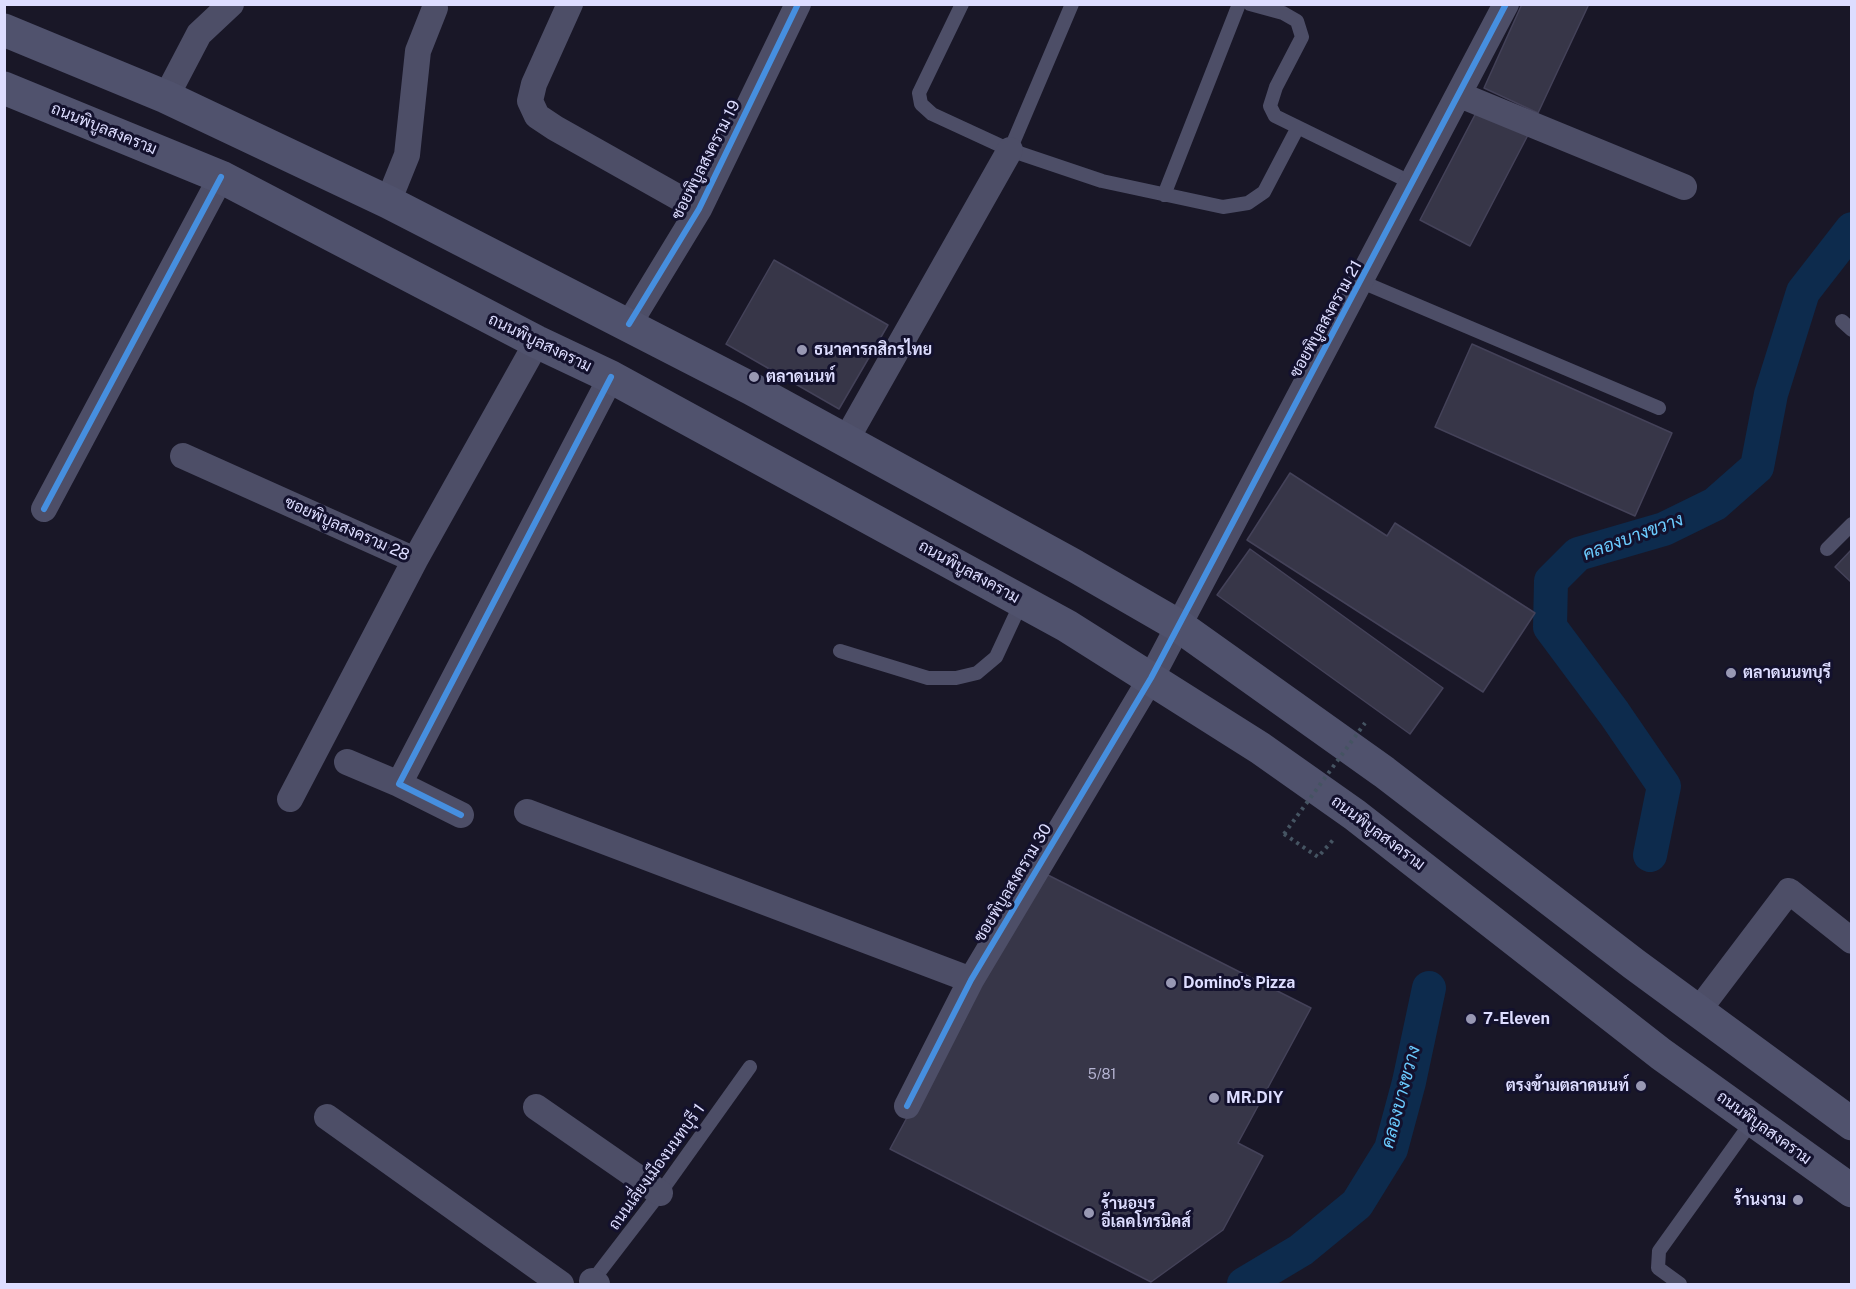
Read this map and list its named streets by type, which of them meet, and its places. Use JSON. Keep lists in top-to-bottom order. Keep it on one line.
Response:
{"streets":{"main road":["ถนนพิบูลสงคราม"],"street":["ซอยพิบูลสงคราม 19","ซอยพิบูลสงคราม 21","ซอยพิบูลสงคราม 28","ซอยพิบูลสงคราม 30"],"lane":["ถนนเลี่ยงเมืองนนทบุรี 1"]},"crossings":[["ถนนพิบูลสงคราม","ซอยพิบูลสงคราม 21"],["ถนนพิบูลสงคราม","ซอยพิบูลสงคราม 28"],["ถนนพิบูลสงคราม","ซอยพิบูลสงคราม 30"],["ซอยพิบูลสงคราม 21","ซอยพิบูลสงคราม 30"]],"water":["คลองบางขวาง"],"places":["ธนาคารกสิกรไทย","ตลาดนนท์","ตลาดนนทบุรี","Domino's Pizza","7-Eleven","ตรงข้ามตลาดนนท์","MR.DIY","ร้านงาม","ร้านอมร อีเลคโทรนิคส์"],"house_numbers":["5/81"]}
